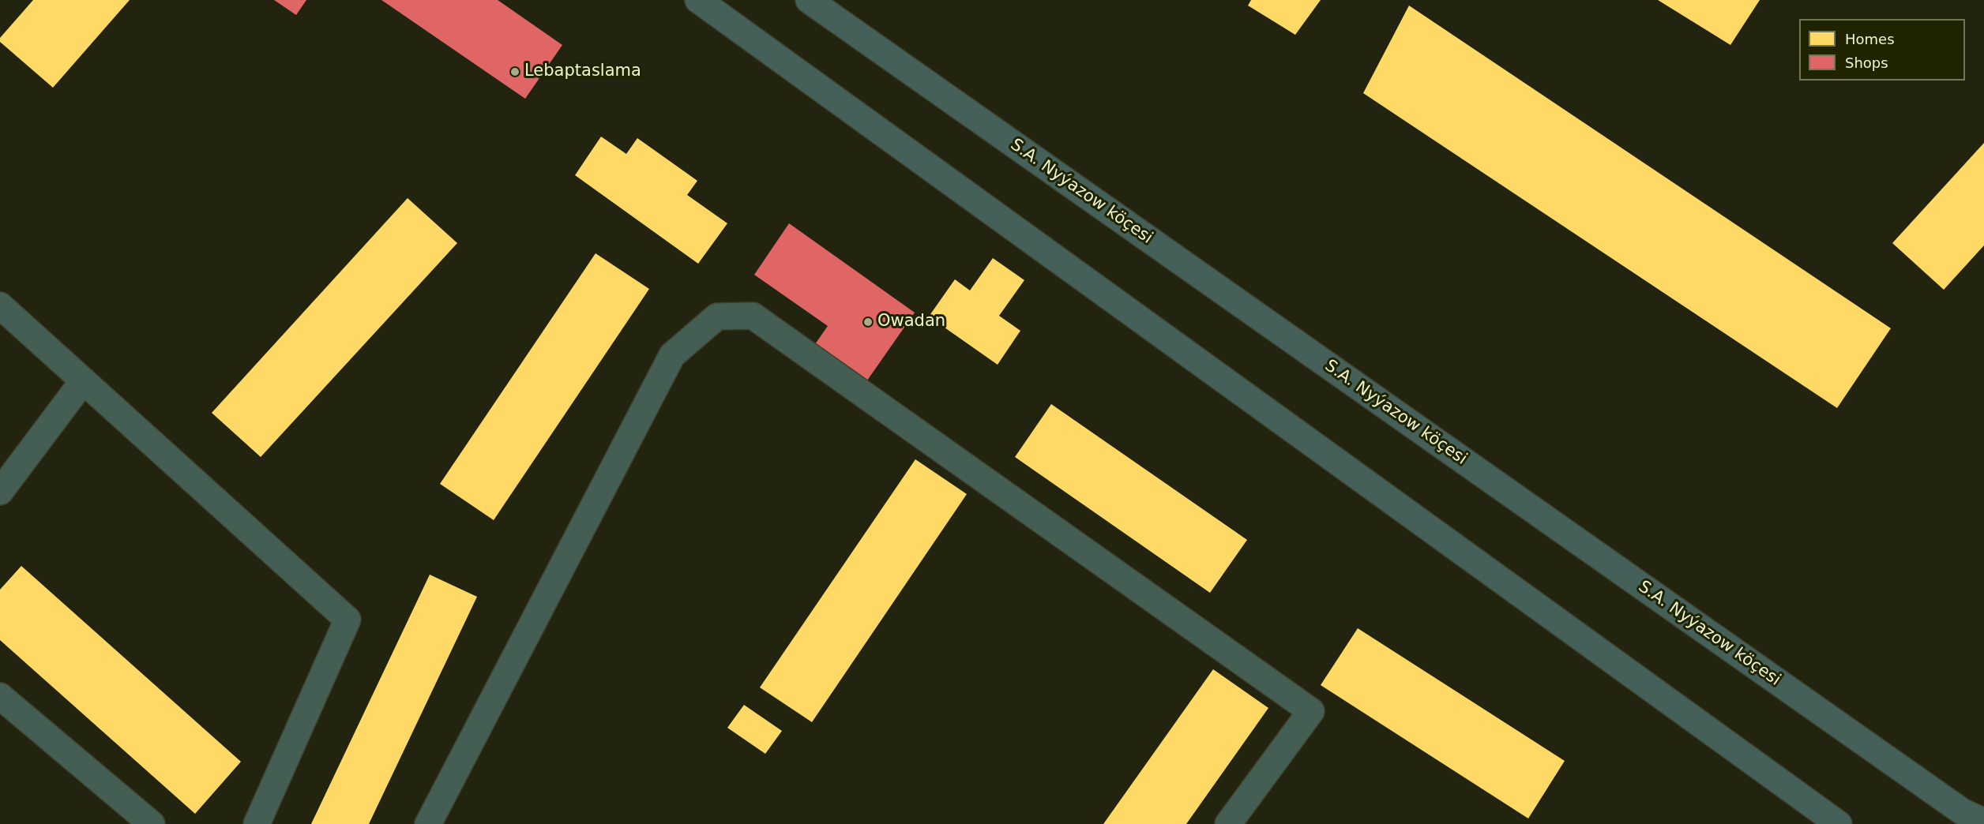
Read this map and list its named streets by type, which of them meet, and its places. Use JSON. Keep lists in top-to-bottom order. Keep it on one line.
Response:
{"streets":{"main road":["S.A. Nyýazow köçesi"]},"places":["Lebaptaslama","Owadan"],"legend":["Homes","Shops"]}
